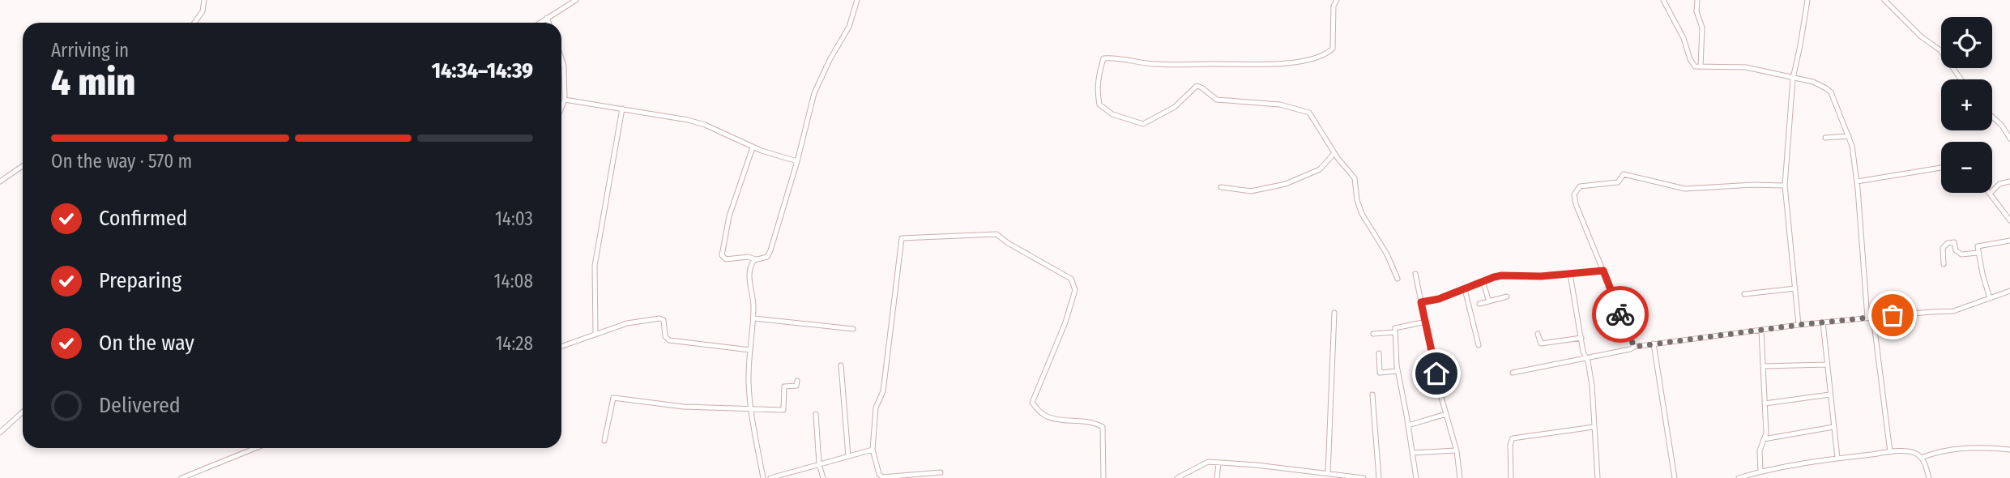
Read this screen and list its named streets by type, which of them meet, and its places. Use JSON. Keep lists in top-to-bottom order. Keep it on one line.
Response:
{"page":{"map_buttons":["+","−"],"heading":["4 min","Arriving in","14:34–14:39"],"bar":"On the way · 570 m","list":[["Confirmed","14:03"],["Preparing","14:08"],["On the way","14:28"],"Delivered"]}}
